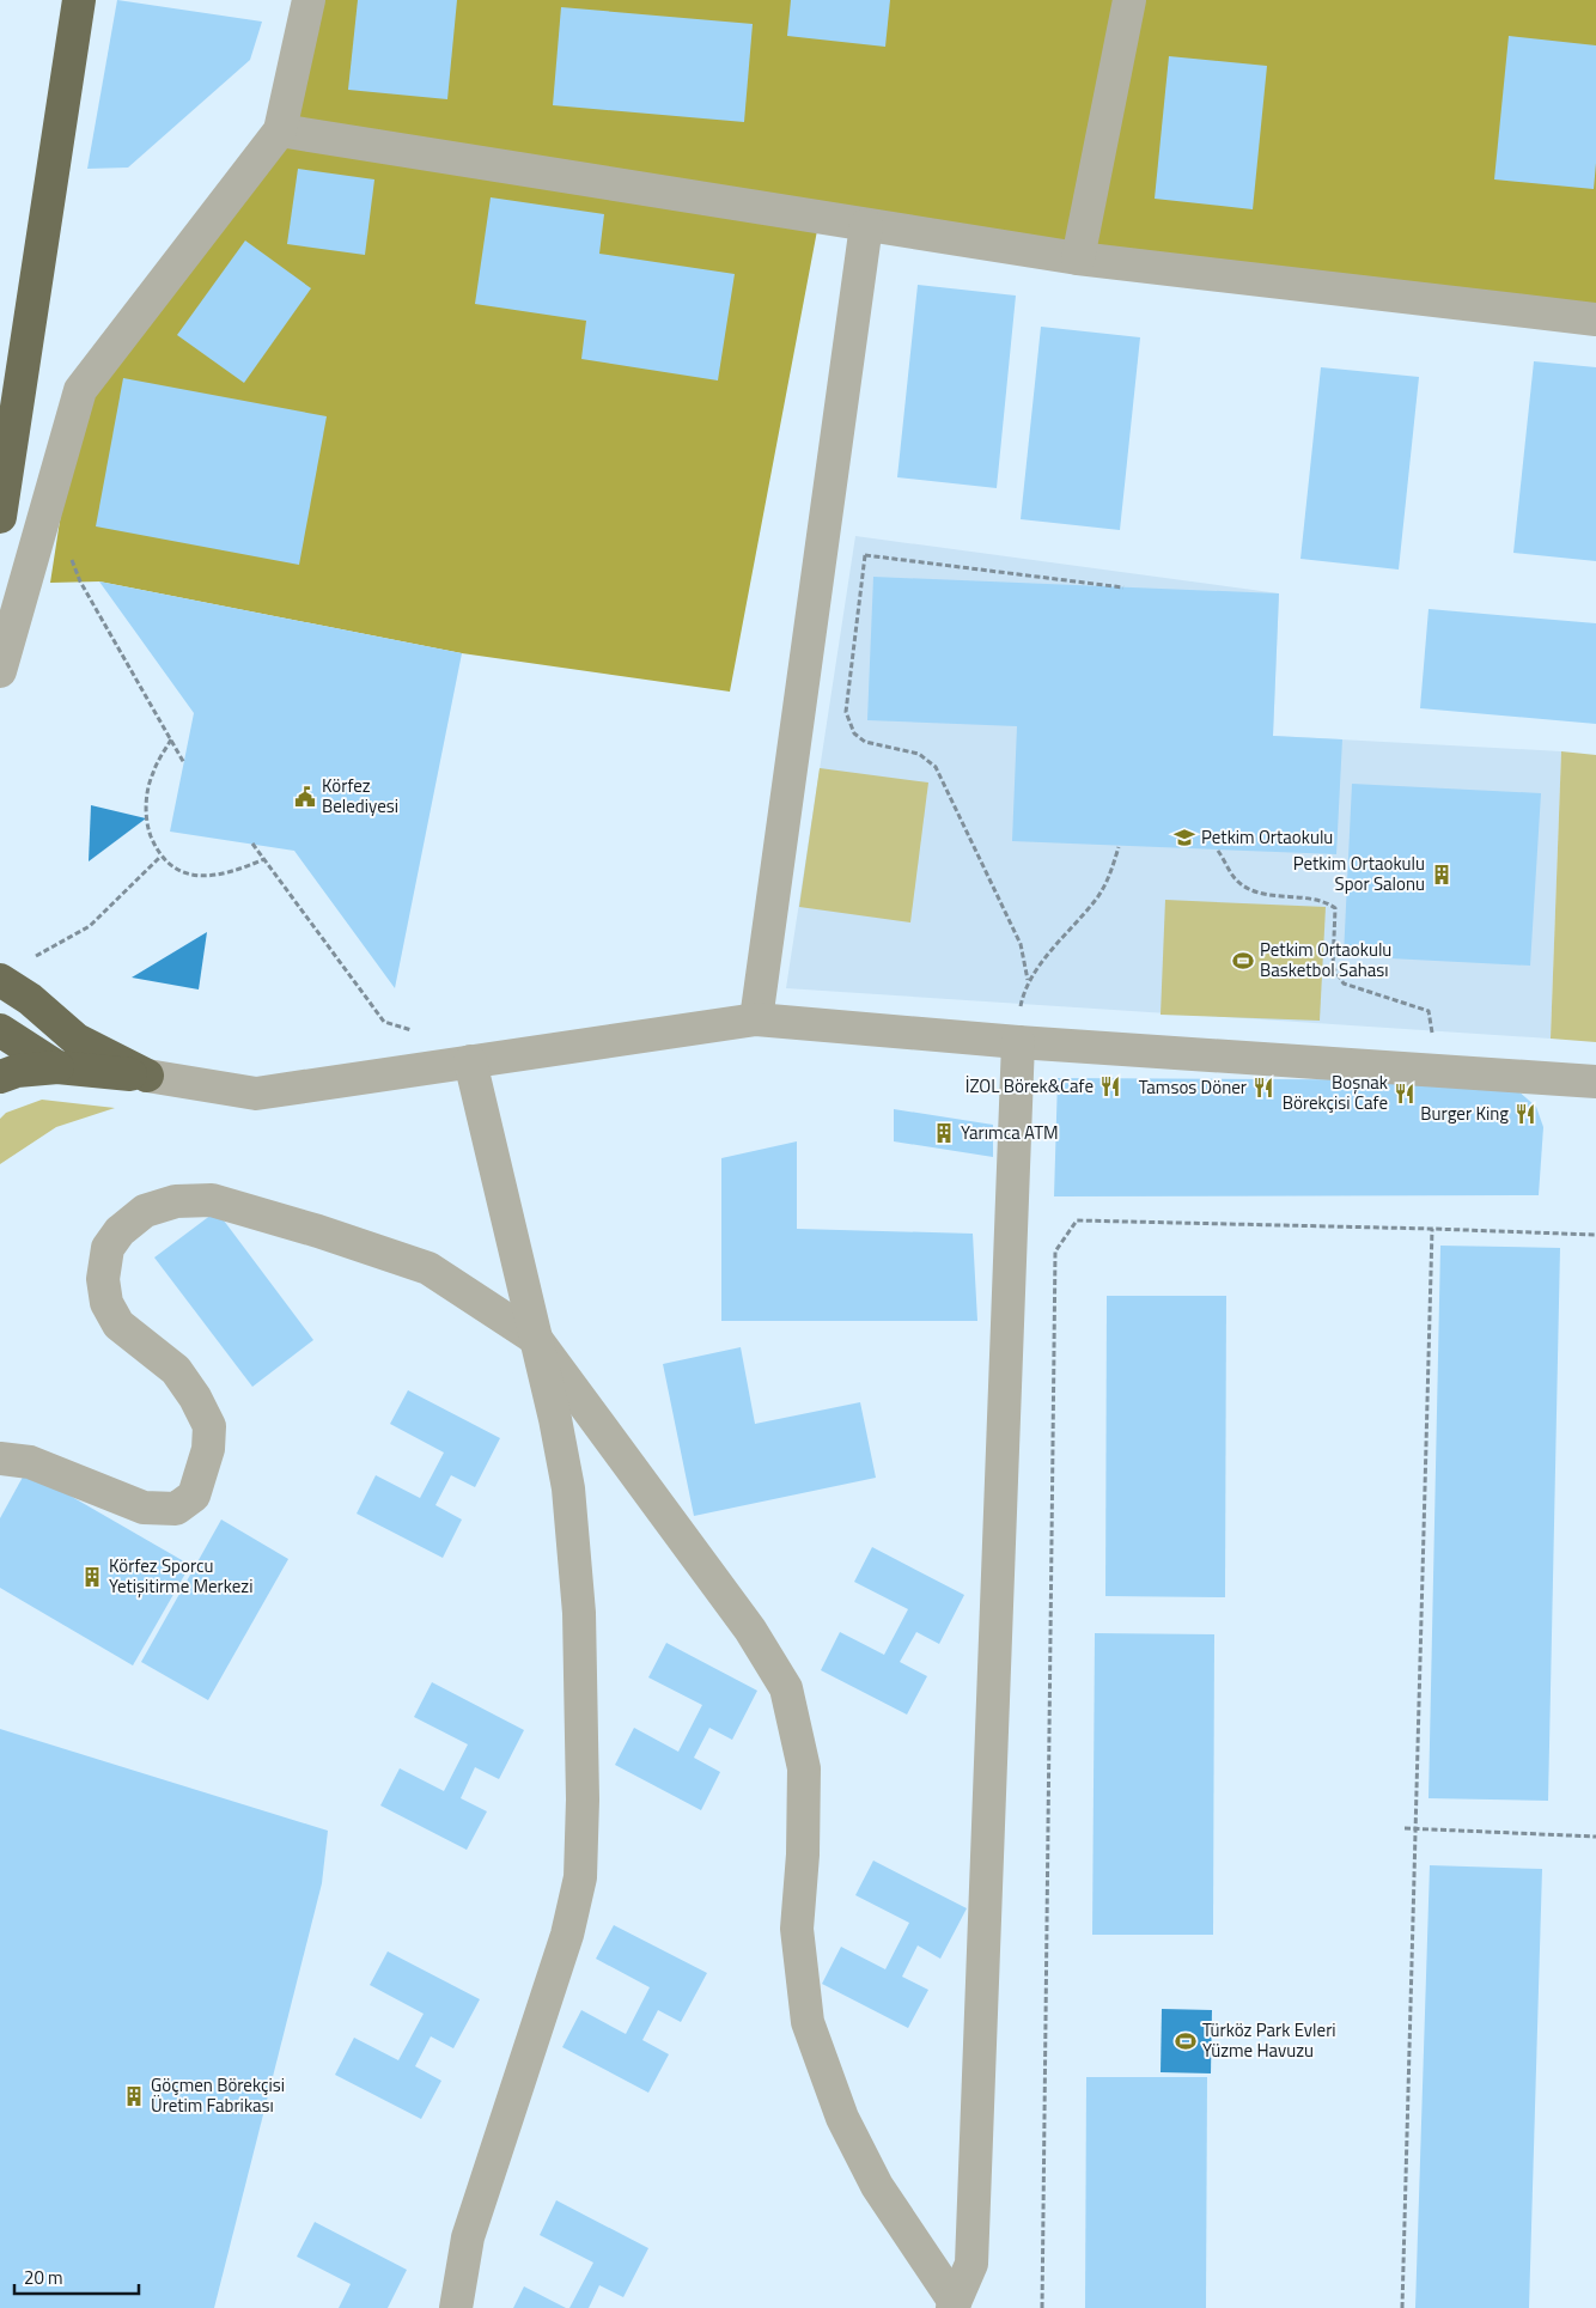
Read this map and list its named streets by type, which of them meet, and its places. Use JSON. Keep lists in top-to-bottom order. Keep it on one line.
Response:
{"places":{"public building":["Körfez Belediyesi"],"school or university":["Petkim Ortaokulu"],"building":["Petkim Ortaokulu Spor Salonu","Yarımca ATM","Körfez Sporcu Yetişitirme Merkezi","Göçmen Börekçisi Üretim Fabrikası"],"sports":["Petkim Ortaokulu Basketbol Sahası","Türköz Park Evleri Yüzme Havuzu"],"restaurant":["İZOL Börek&Cafe","Tamsos Döner","Boşnak Börekçisi Cafe","Burger King"]},"scale_bar":"20 m"}
